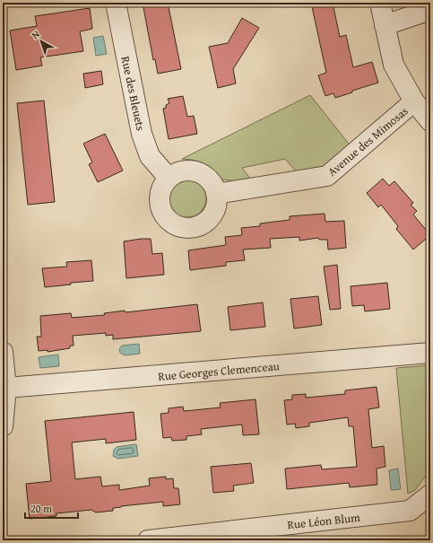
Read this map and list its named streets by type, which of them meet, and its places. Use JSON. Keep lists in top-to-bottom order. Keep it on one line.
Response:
{"streets":{"street":["Rue des Bleuets","Avenue des Mimosas","Rue Georges Clemenceau","Rue Léon Blum"]},"crossings":[["Rue des Bleuets","Avenue des Mimosas"]],"scale_bar":"20 m","north":"top left"}
